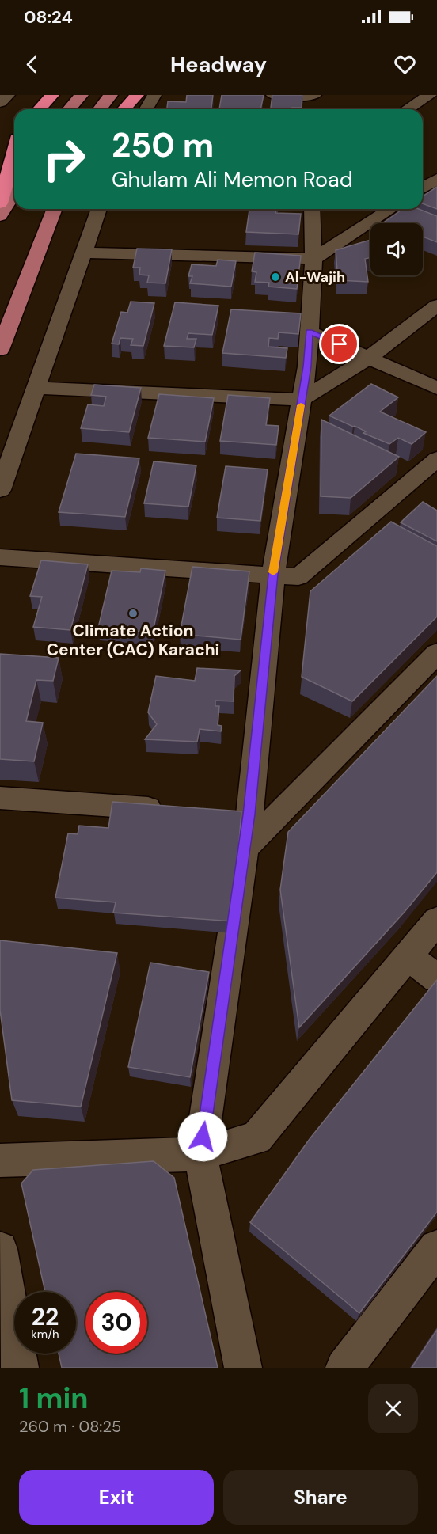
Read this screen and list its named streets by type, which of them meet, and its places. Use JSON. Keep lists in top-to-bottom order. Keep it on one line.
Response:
{"places":["Al-Wajih","Climate Action Center (CAC) Karachi"],"page":{"status":"08:24","header":"Headway","turn":["250 m","Ghulam Ali Memon Road"],"speed":"22 km/h","limit":"30","heading":["1 min","260 m · 08:25"],"buttons":["Exit","Share"]}}
